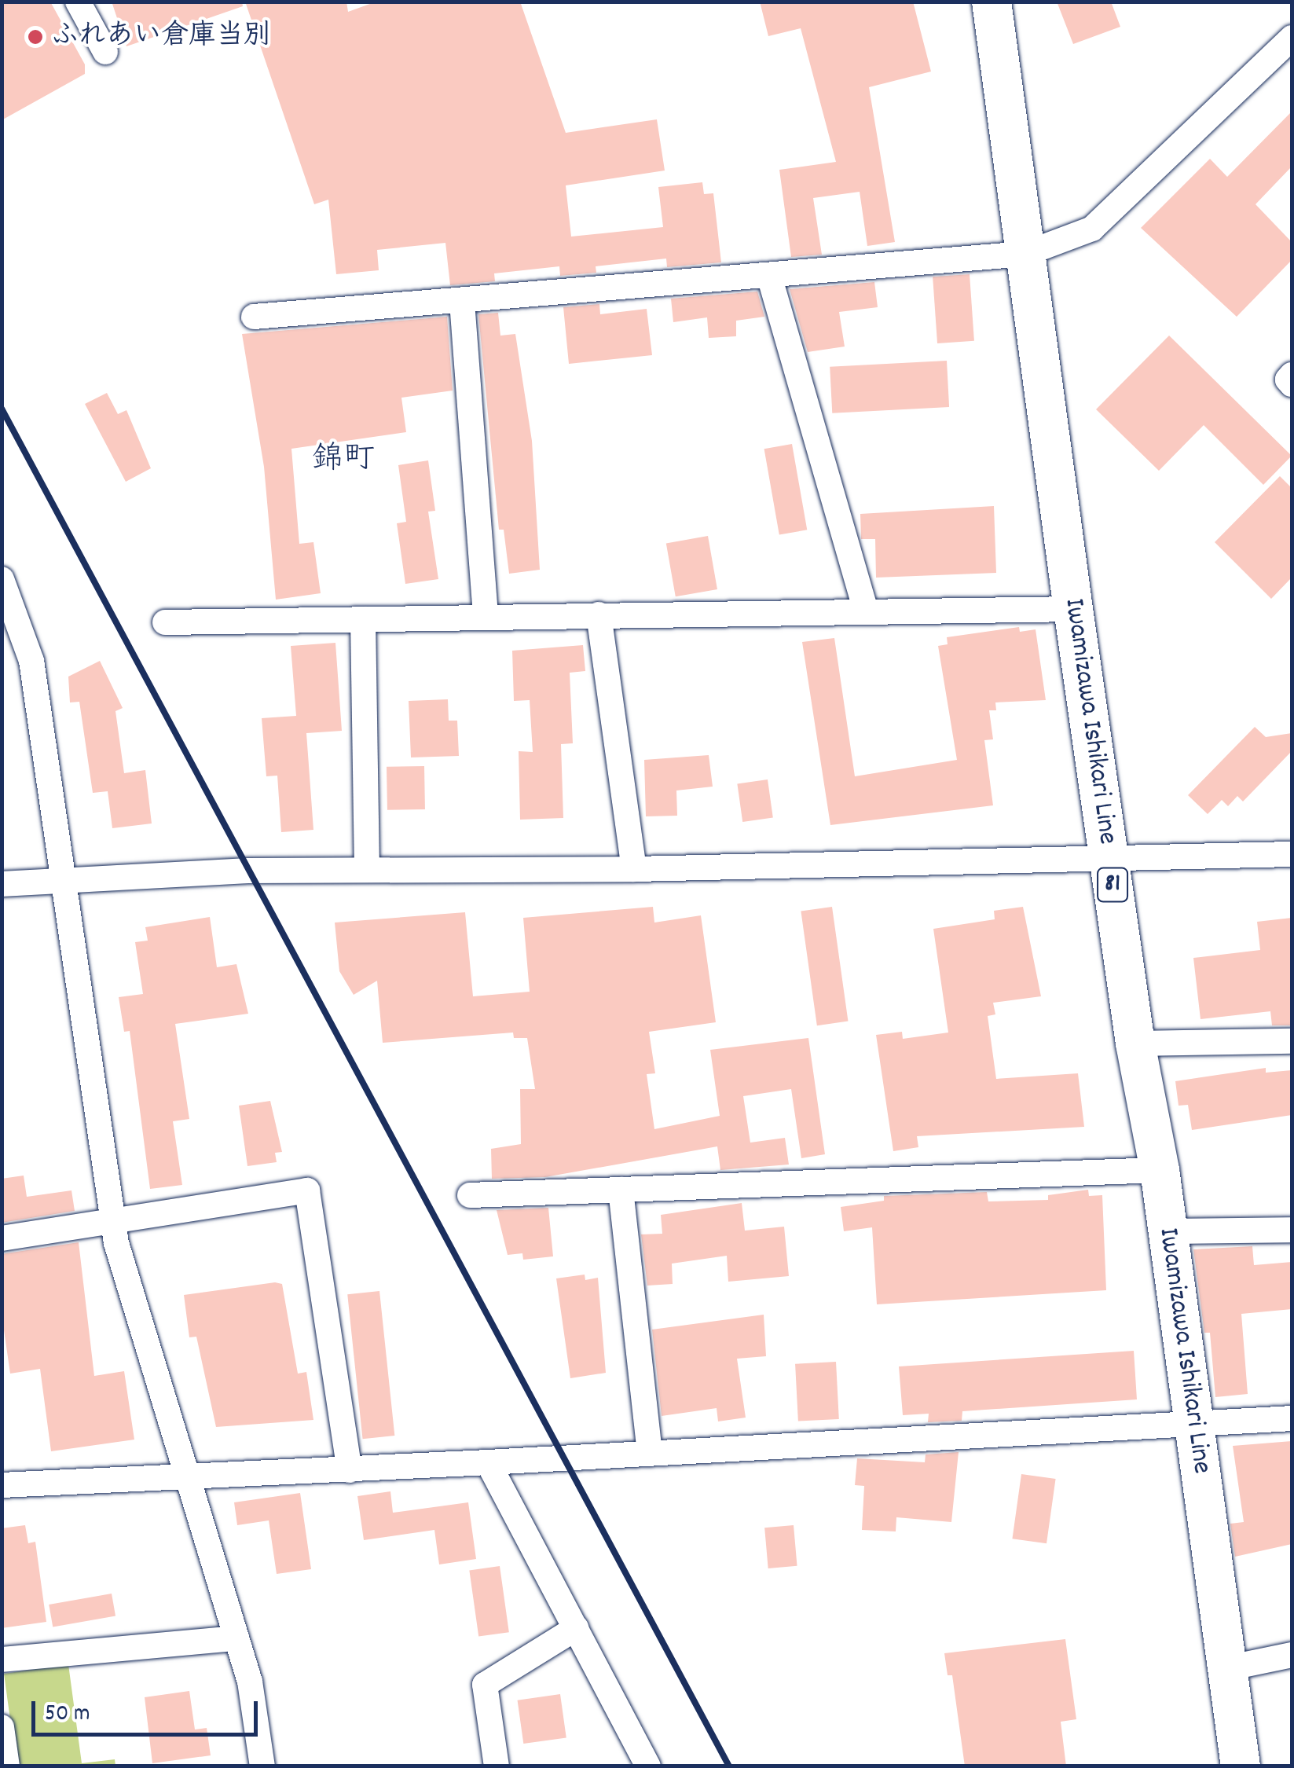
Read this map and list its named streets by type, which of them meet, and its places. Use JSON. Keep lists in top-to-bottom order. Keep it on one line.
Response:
{"streets":{"main road":["Iwamizawa Ishikari Line","81"]},"districts":["錦町"],"places":["ふれあい倉庫当別"],"scale_bar":"50 m"}
